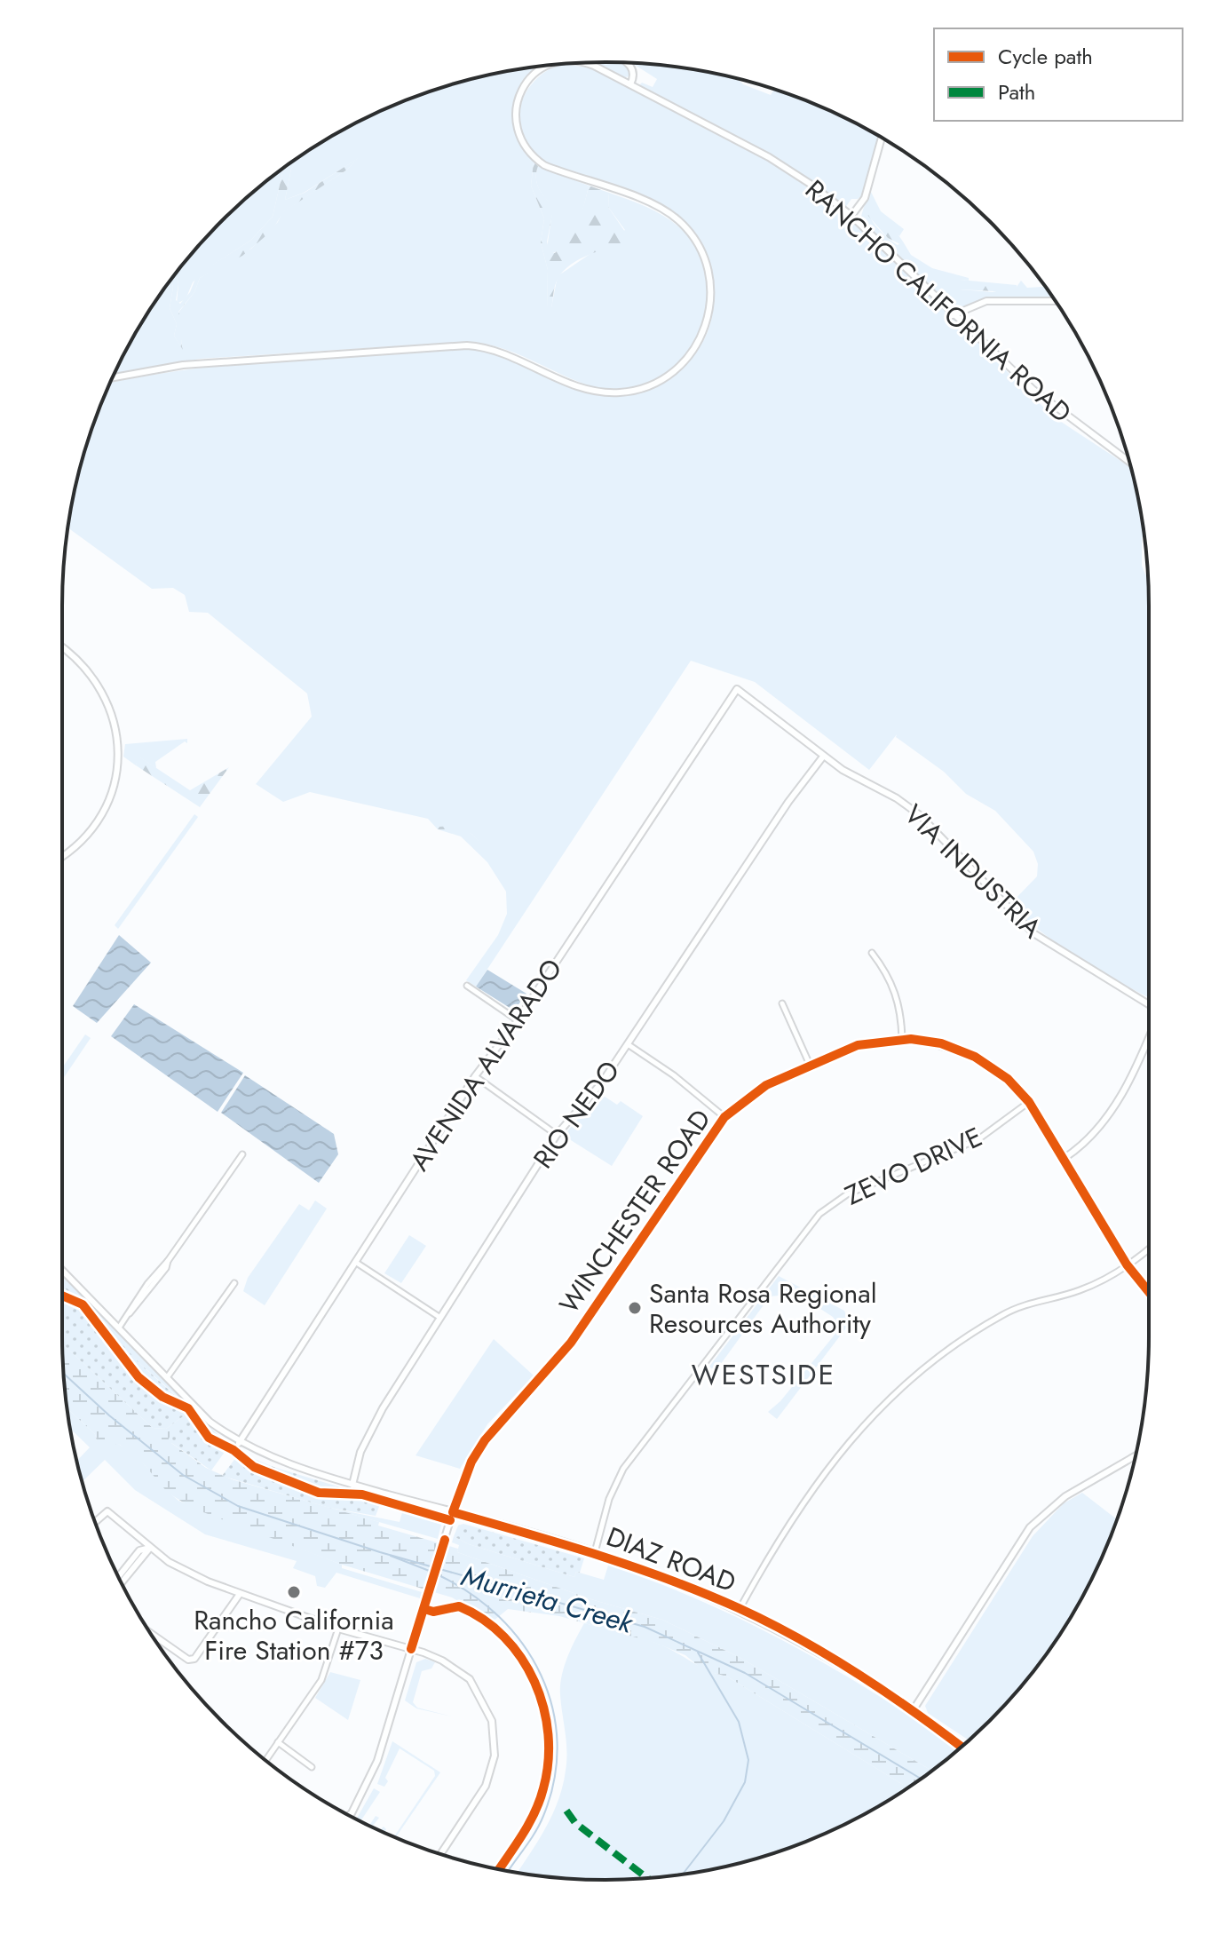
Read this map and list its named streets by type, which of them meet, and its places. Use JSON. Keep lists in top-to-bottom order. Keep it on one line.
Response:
{"streets":{"street":["RANCHO CALIFORNIA ROAD","VIA INDUSTRIA","AVENIDA ALVARADO","RIO NEDO","ZEVO DRIVE","WINCHESTER ROAD","DIAZ ROAD"]},"crossings":[["VIA INDUSTRIA","AVENIDA ALVARADO"],["VIA INDUSTRIA","RIO NEDO"],["AVENIDA ALVARADO","DIAZ ROAD"],["RIO NEDO","DIAZ ROAD"],["ZEVO DRIVE","WINCHESTER ROAD"],["ZEVO DRIVE","DIAZ ROAD"],["WINCHESTER ROAD","DIAZ ROAD"]],"districts":["WESTSIDE"],"water":["Murrieta Creek"],"places":["Santa Rosa Regional Resources Authority","Rancho California Fire Station #73"],"legend":["Cycle path","Path"]}
